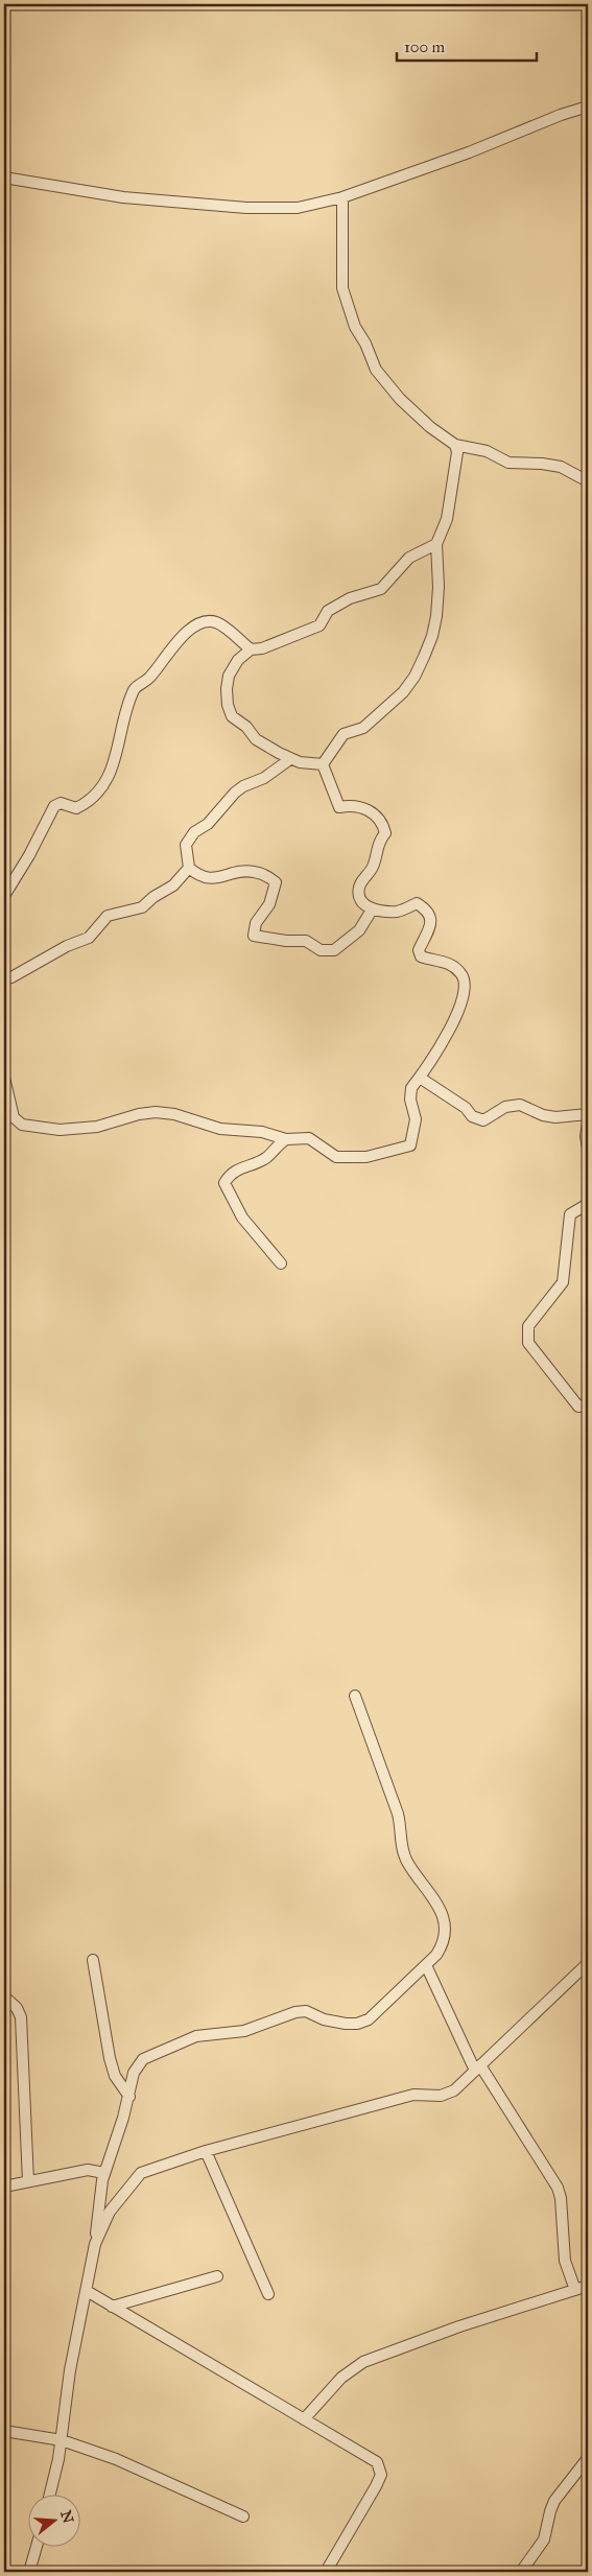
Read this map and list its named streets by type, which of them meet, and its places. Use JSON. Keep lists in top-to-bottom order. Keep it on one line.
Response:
{"scale_bar":"100 m","north":"right"}
